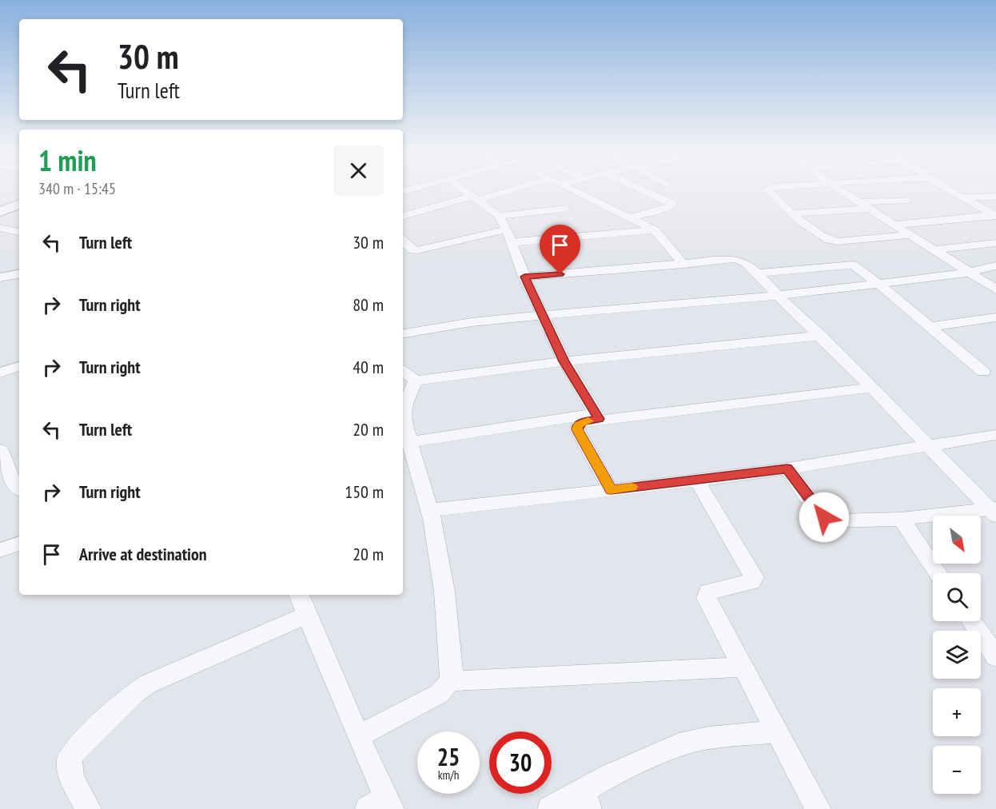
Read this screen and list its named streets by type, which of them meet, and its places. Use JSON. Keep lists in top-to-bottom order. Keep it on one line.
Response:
{"north":"bottom right","page":{"turn":["30 m","Turn left"],"heading":["1 min","340 m · 15:45"],"list":[{"name":"Turn left","value":"30 m"},{"name":"Turn right","value":"80 m"},{"name":"Turn right","value":"40 m"},{"name":"Turn left","value":"20 m"},{"name":"Turn right","value":"150 m"},{"name":"Arrive at destination","value":"20 m"}],"map_buttons":["+","−"],"speed":"25 km/h","limit":"30"}}
